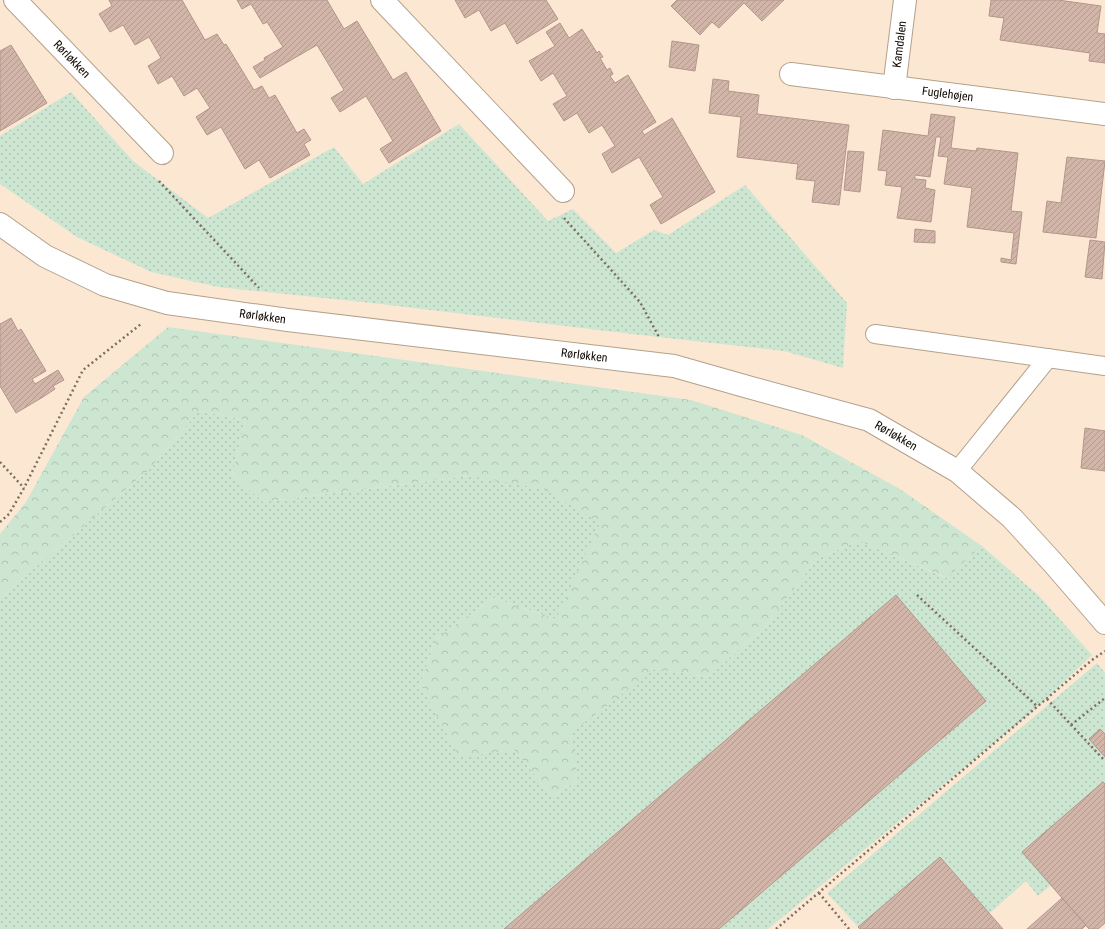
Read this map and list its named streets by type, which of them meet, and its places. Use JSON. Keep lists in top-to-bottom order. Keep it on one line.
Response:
{"streets":{"street":["Kamdalen","Rørløkken","Fuglehøjen"]},"crossings":[["Kamdalen","Fuglehøjen"]]}
